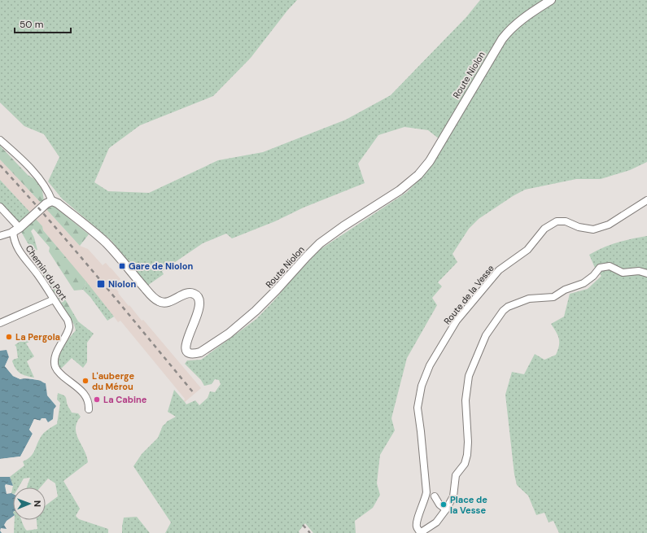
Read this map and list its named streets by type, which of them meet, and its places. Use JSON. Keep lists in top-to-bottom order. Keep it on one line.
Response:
{"streets":{"street":["Route Niolon","Chemin du Port","Route de la Vesse"]},"places":{"transit":["Gare de Niolon","Niolon"],"other":["La Pergola","L'auberge du Mérou","La Cabine","Place de la Vesse"]},"scale_bar":"50 m","north":"right"}
